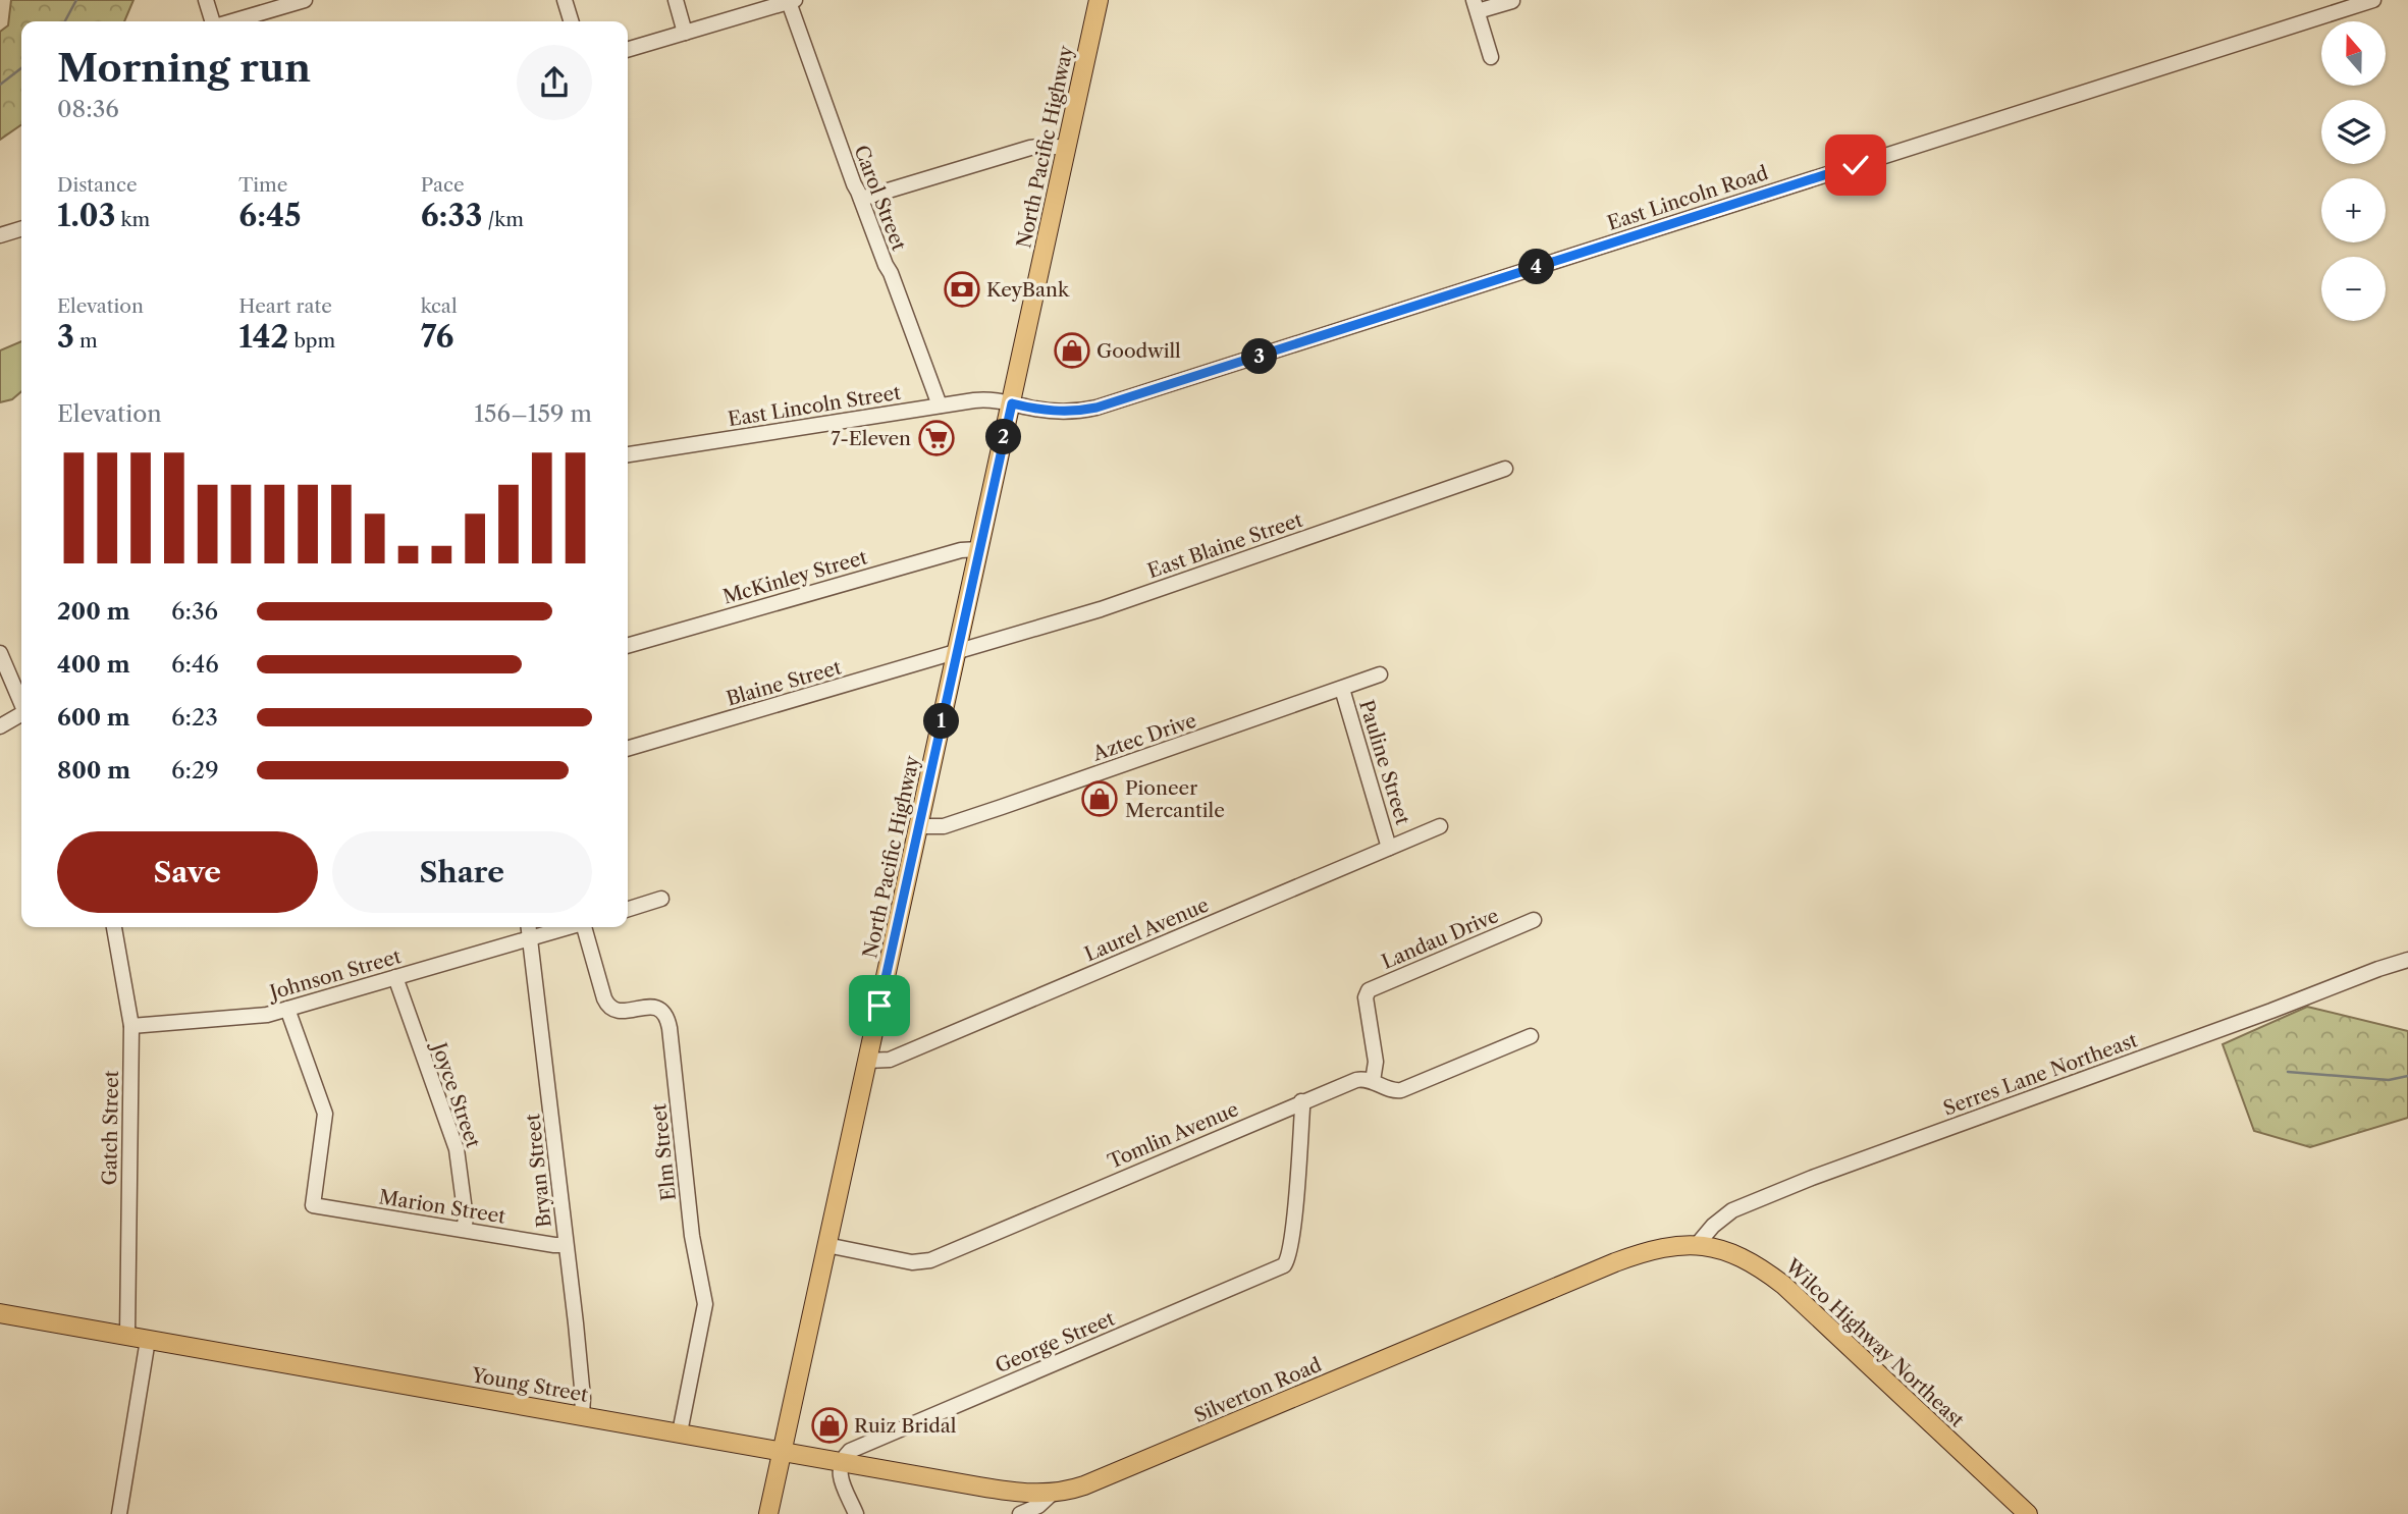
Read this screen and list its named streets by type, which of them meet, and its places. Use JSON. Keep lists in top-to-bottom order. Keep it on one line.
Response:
{"streets":{"main road":["North Pacific Highway","Wilco Highway Northeast","Young Street","Silverton Road"],"street":["Carol Street","East Lincoln Road","East Lincoln Street","East Blaine Street","McKinley Street","Blaine Street","Aztec Drive","Pauline Street","Laurel Avenue","Landau Drive","Johnson Street","Serres Lane Northeast","Joyce Street","Gatch Street","Tomlin Avenue","Elm Street","Bryan Street","Marion Street","George Street"]},"crossings":[["North Pacific Highway","East Lincoln Road"],["North Pacific Highway","East Lincoln Street"],["North Pacific Highway","East Blaine Street"],["North Pacific Highway","McKinley Street"],["North Pacific Highway","Blaine Street"],["North Pacific Highway","Aztec Drive"],["North Pacific Highway","Laurel Avenue"],["North Pacific Highway","Tomlin Avenue"],["North Pacific Highway","Young Street"],["Carol Street","East Lincoln Street"],["East Lincoln Road","East Lincoln Street"],["East Blaine Street","Blaine Street"],["Aztec Drive","Pauline Street"],["Pauline Street","Laurel Avenue"],["Landau Drive","Tomlin Avenue"],["Johnson Street","Joyce Street"],["Johnson Street","Gatch Street"],["Johnson Street","Bryan Street"],["Johnson Street","Marion Street"],["Serres Lane Northeast","Wilco Highway Northeast"],["Joyce Street","Marion Street"],["Gatch Street","Young Street"],["Tomlin Avenue","George Street"],["Elm Street","Young Street"],["Bryan Street","Marion Street"],["Bryan Street","Young Street"],["George Street","Young Street"],["Wilco Highway Northeast","Silverton Road"],["Young Street","Silverton Road"]],"places":{"bank":["KeyBank"],"shop":["Goodwill","Pioneer Mercantile","Ruiz Bridal"],"supermarket":["7-Eleven"]},"north":"top","page":{"map_buttons":["+","−"],"heading":["Morning run","08:36"],"stats":[["Distance","1.03 km"],["Time","6:45"],["Pace","6:33 /km"],["Elevation","3 m"],["Heart rate","142 bpm"],["kcal","76"]],"pins":["4","3","2","1"],"chart":["Elevation","156–159 m"],"list":[{"name":"200 m","note":"6:36"},{"name":"400 m","note":"6:46"},{"name":"600 m","note":"6:23"},{"name":"800 m","note":"6:29"}],"buttons":["Save","Share"]}}
